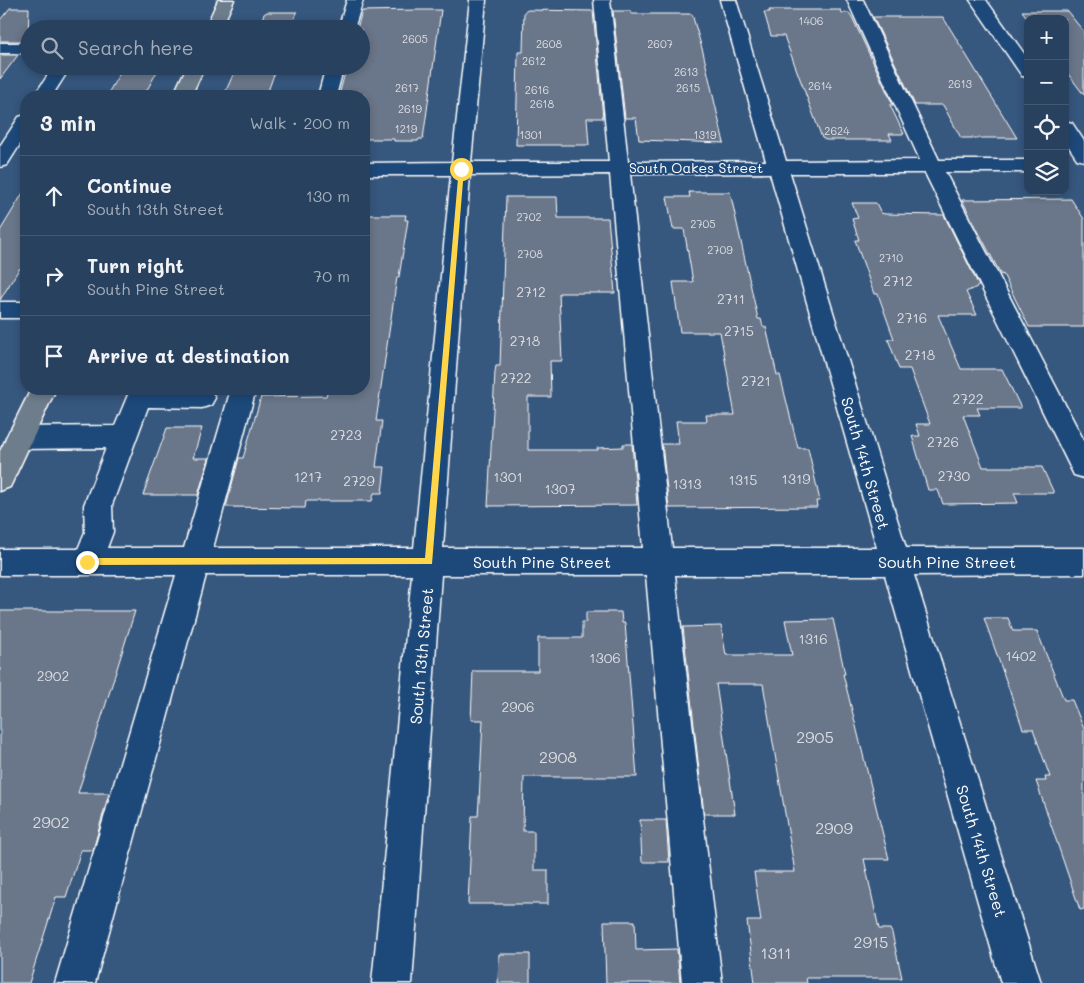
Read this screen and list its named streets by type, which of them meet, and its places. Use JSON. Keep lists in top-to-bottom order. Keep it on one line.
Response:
{"streets":{"street":["South Oakes Street","South 14th Street","South Pine Street","South 13th Street"]},"crossings":[["South Oakes Street","South 14th Street"],["South Oakes Street","South 13th Street"],["South 14th Street","South Pine Street"],["South Pine Street","South 13th Street"]],"house_numbers":["1406","2605","2608","2607","2612","2613","2613","2614","2617","2615","2616","2618","2619","1219","2624","1301","1319","2702","2705","2709","2708","2710","2712","2712","2711","2716","2715","2718","2718","2722","2721","2722","2723","2726","2730","1217","1301","1319","1315","2729","1313","1307","1316","1402","1306","2902","2906","2905","2908","2902","2909","2915","1311"],"page":{"map_buttons":["+","−"],"search":"Search here","heading":["3 min","Walk · 200 m"],"list":[["Continue","South 13th Street","130 m"],["Turn right","South Pine Street","70 m"],"Arrive at destination"]}}
